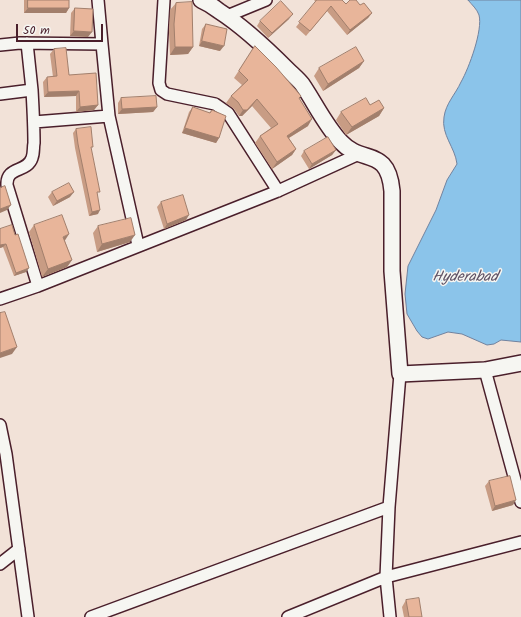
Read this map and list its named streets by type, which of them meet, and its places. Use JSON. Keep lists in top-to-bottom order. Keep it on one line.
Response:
{"water":["Hyderabad"],"scale_bar":"50 m"}
